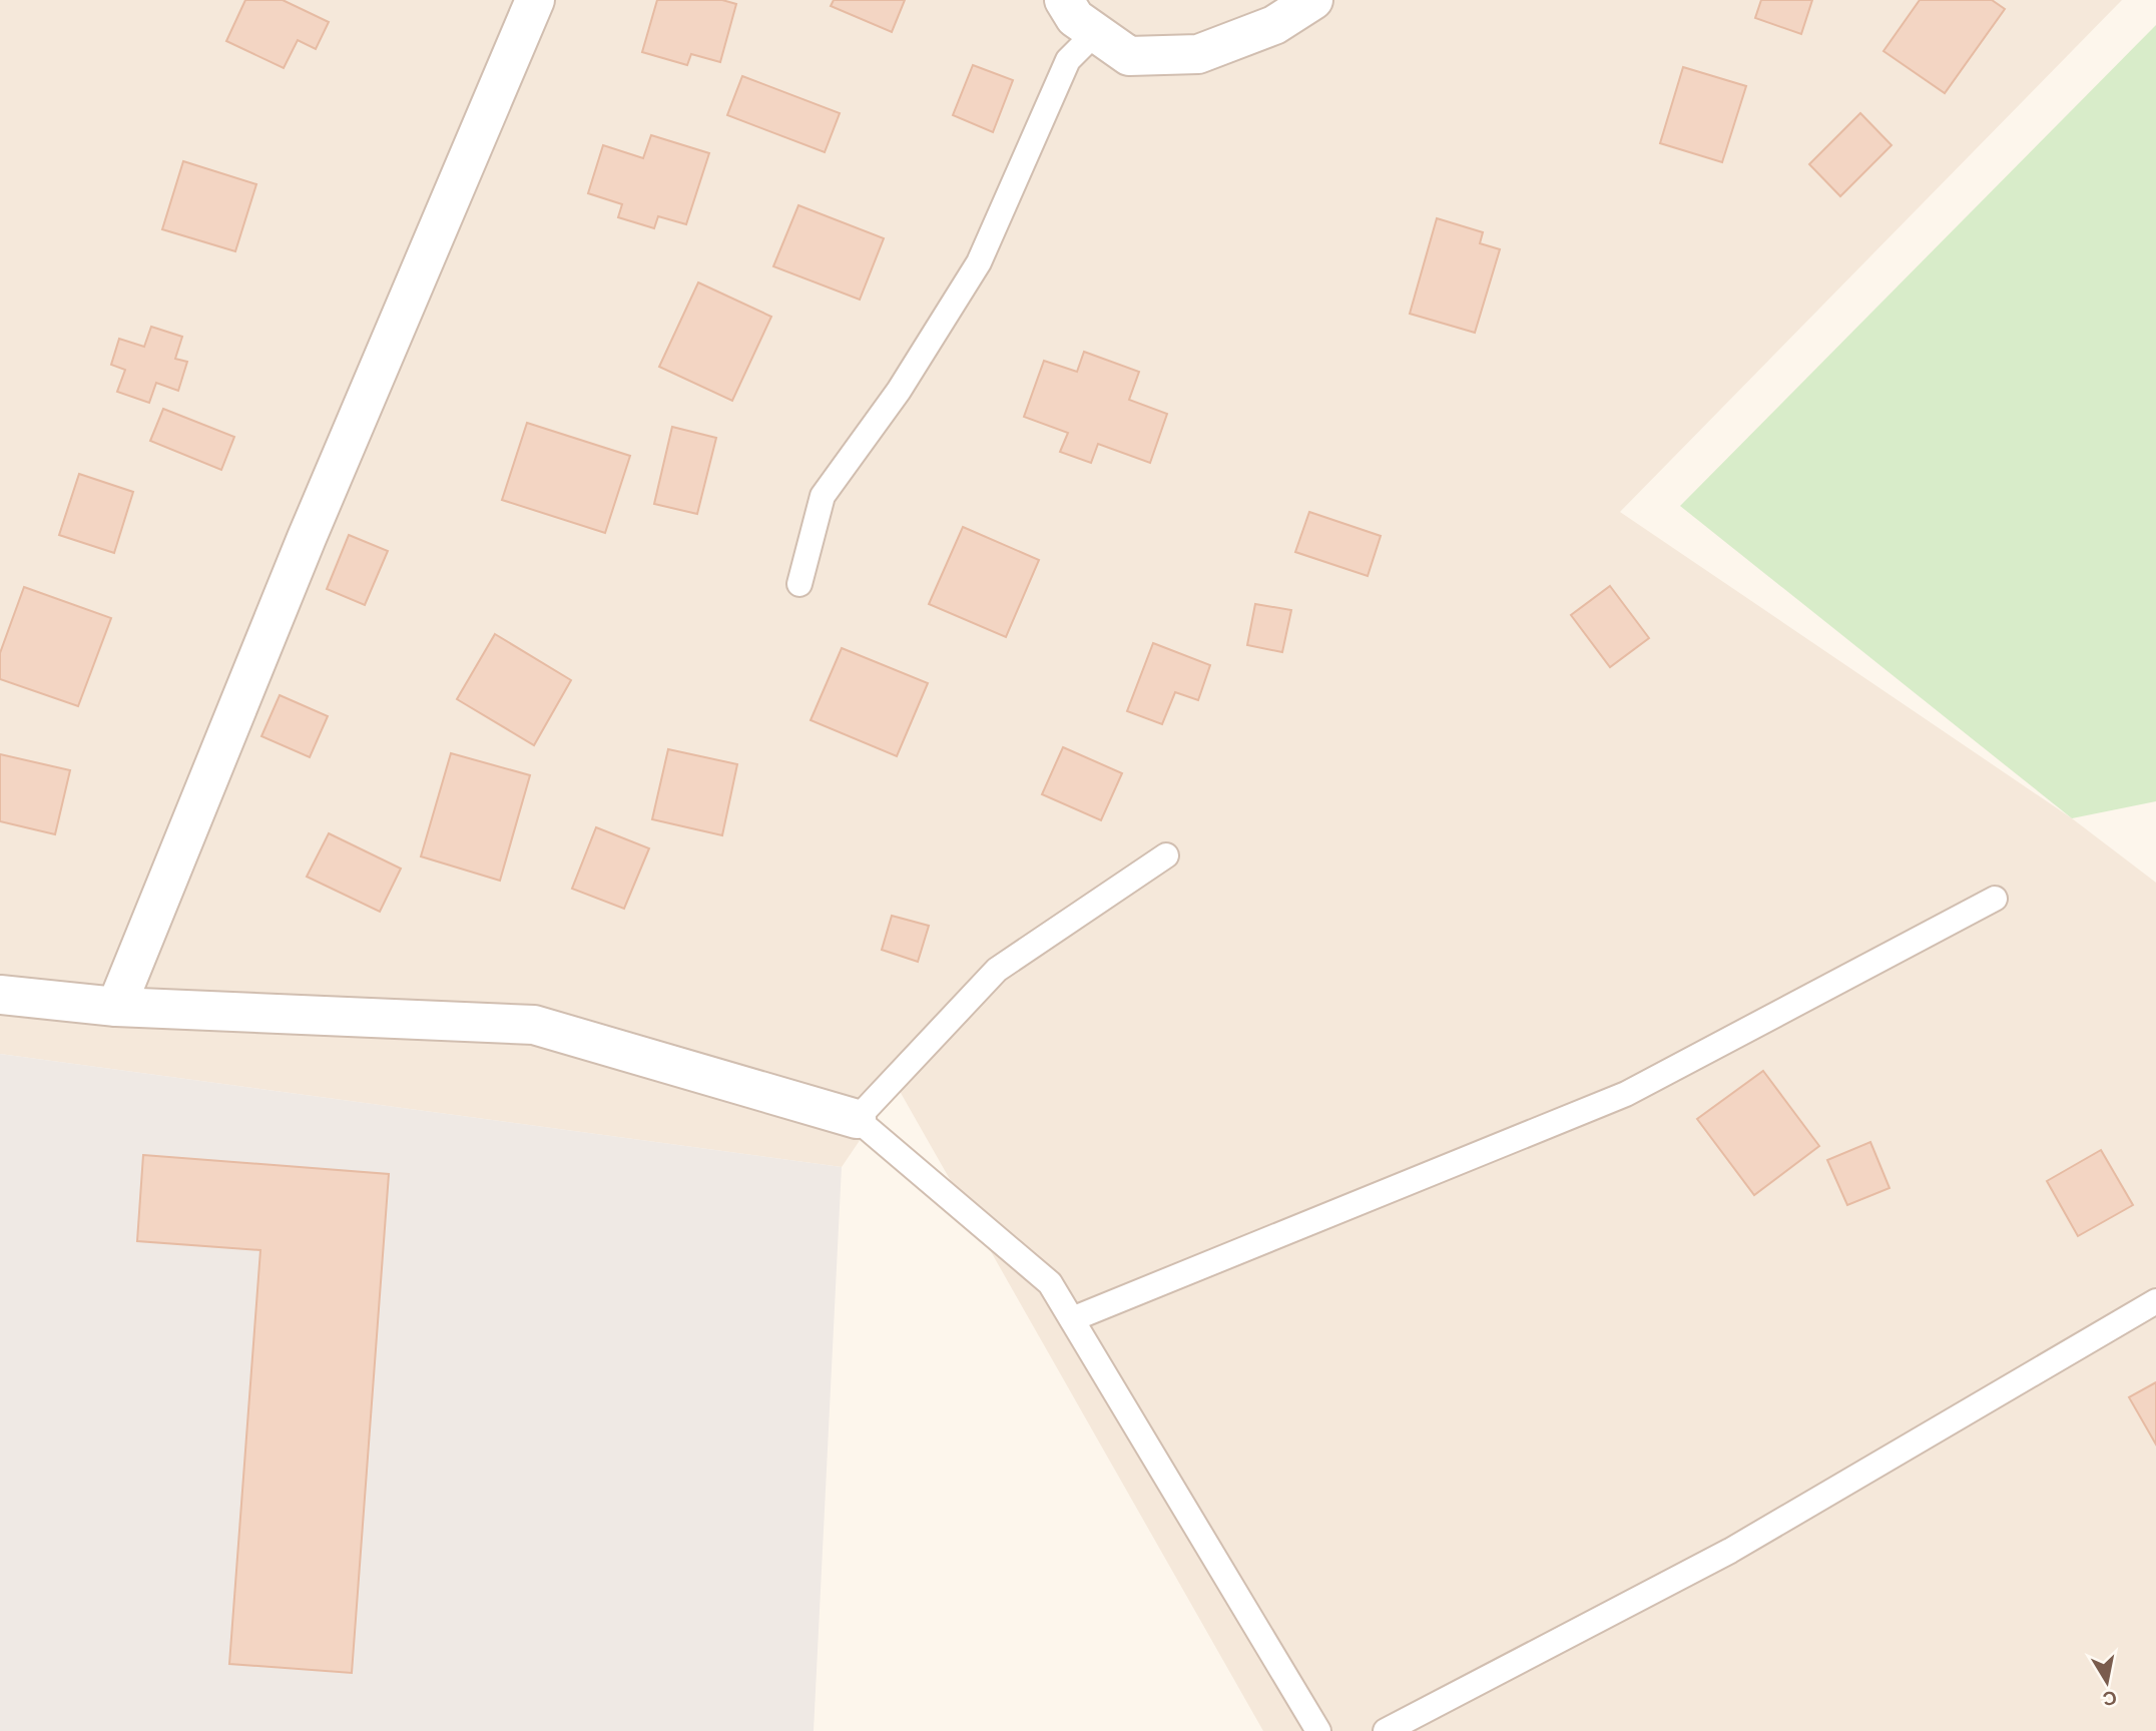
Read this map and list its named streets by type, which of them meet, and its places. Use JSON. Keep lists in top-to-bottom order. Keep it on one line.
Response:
{"north":"bottom"}
